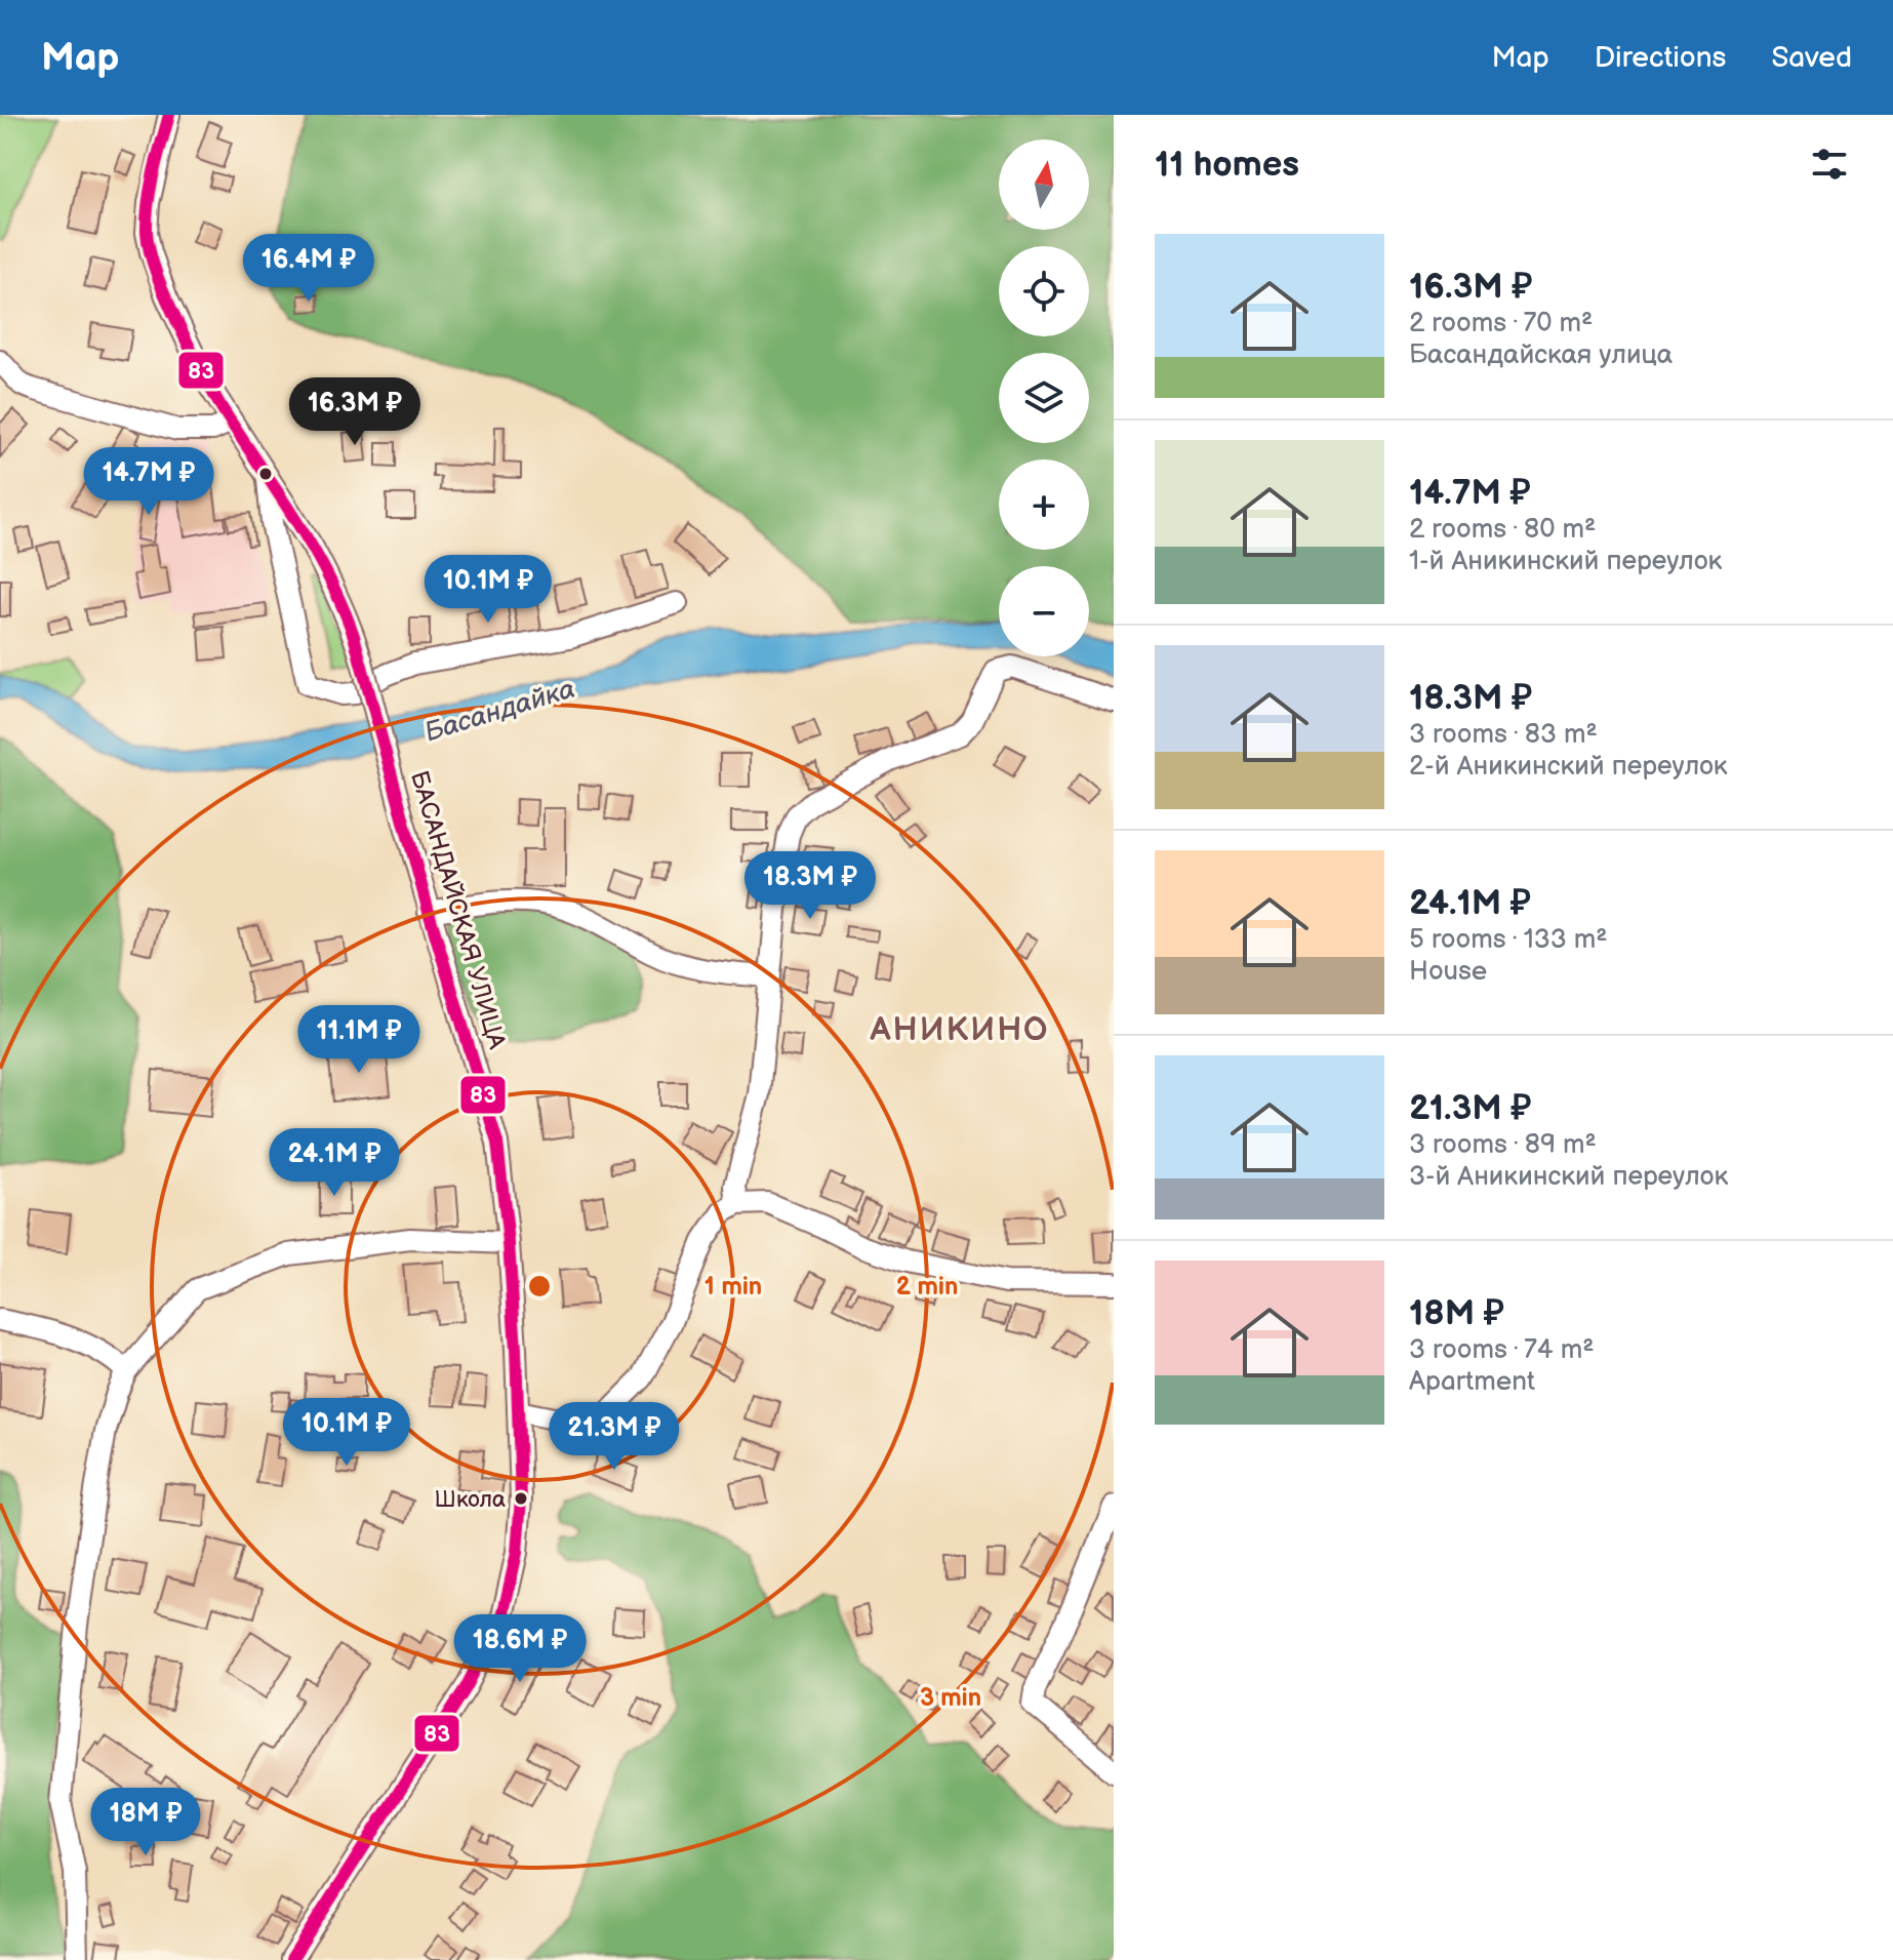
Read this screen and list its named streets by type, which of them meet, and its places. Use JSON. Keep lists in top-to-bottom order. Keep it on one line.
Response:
{"streets":{"street":["БАСАНДАЙСКАЯ УЛИЦА"]},"districts":["АНИКИНО"],"water":["Басандайка"],"places":["Школа"],"lines":["transit line 83"],"north":"top","page":{"header":"Map","nav":["Map","Directions","Saved"],"heading":"11 homes","map_buttons":["+","−"],"list":[{"name":"16.3M ₽","note":"2 rooms · 70 m² · Басандайская улица"},{"name":"14.7M ₽","note":"2 rooms · 80 m² · 1-й Аникинский переулок"},{"name":"18.3M ₽","note":"3 rooms · 83 m² · 2-й Аникинский переулок"},{"name":"24.1M ₽","note":"5 rooms · 133 m² · House"},{"name":"21.3M ₽","note":"3 rooms · 89 m² · 3-й Аникинский переулок"},{"name":"18M ₽","note":"3 rooms · 74 m² · Apartment"}],"price":["16.4M ₽","16.3M ₽","14.7M ₽","10.1M ₽","18.3M ₽","11.1M ₽","24.1M ₽","10.1M ₽","21.3M ₽","18.6M ₽","18M ₽"]},"rings":["1 min","2 min","3 min"]}
